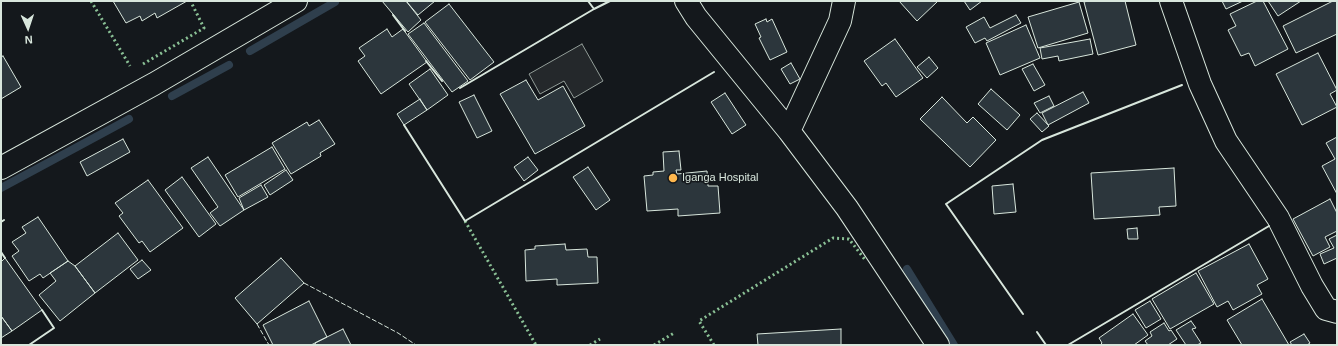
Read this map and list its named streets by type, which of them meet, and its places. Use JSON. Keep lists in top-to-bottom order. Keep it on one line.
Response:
{"places":["Iganga Hospital"],"north":"bottom"}
